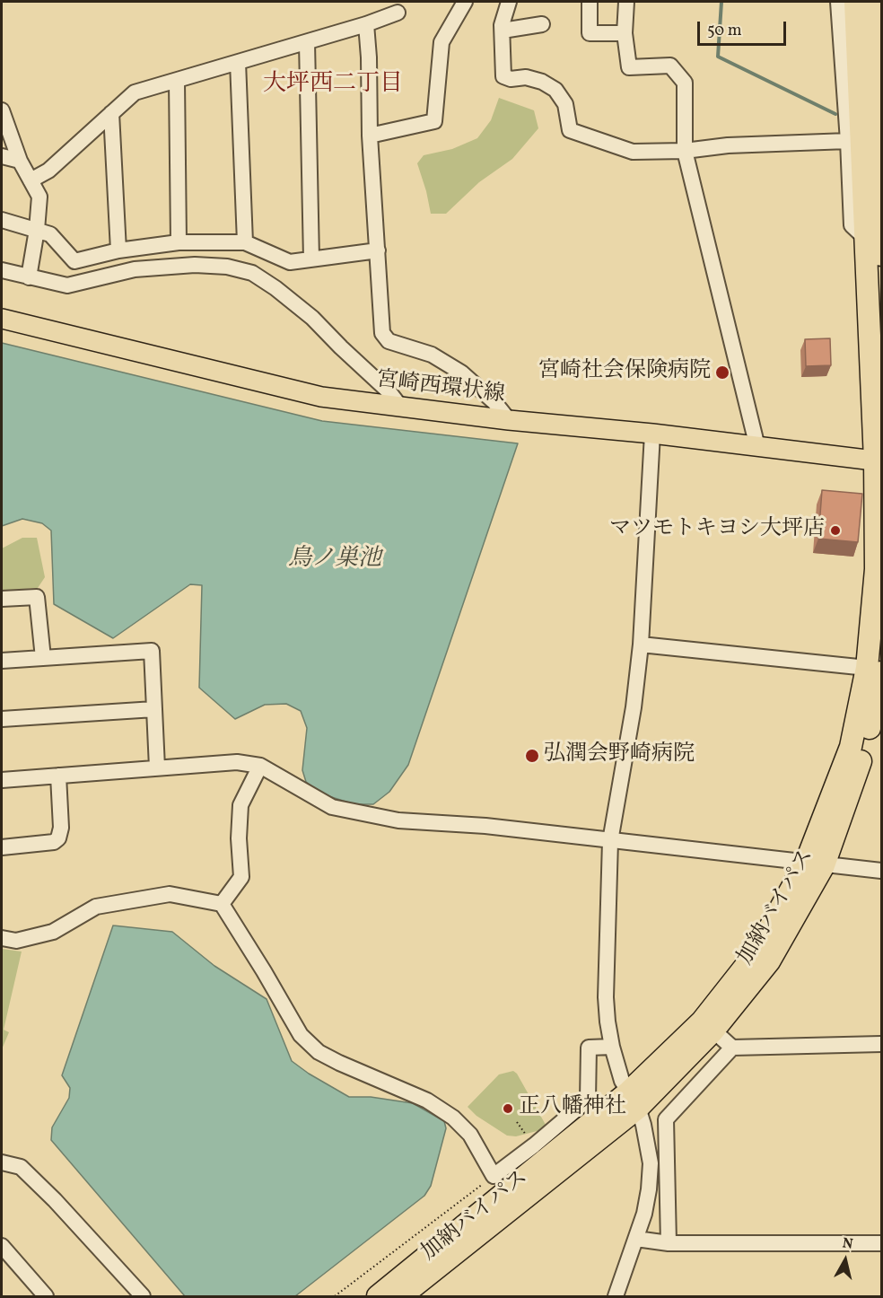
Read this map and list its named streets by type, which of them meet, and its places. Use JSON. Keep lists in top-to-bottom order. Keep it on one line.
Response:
{"streets":{"highway":["加納バイパス"],"main road":["宮崎西環状線"]},"crossings":[["宮崎西環状線","加納バイパス"]],"districts":["大坪西二丁目"],"water":["鳥ノ巣池"],"places":["宮崎社会保険病院","マツモトキヨシ大坪店","弘潤会野崎病院","正八幡神社"],"scale_bar":"50 m","north":"top"}
